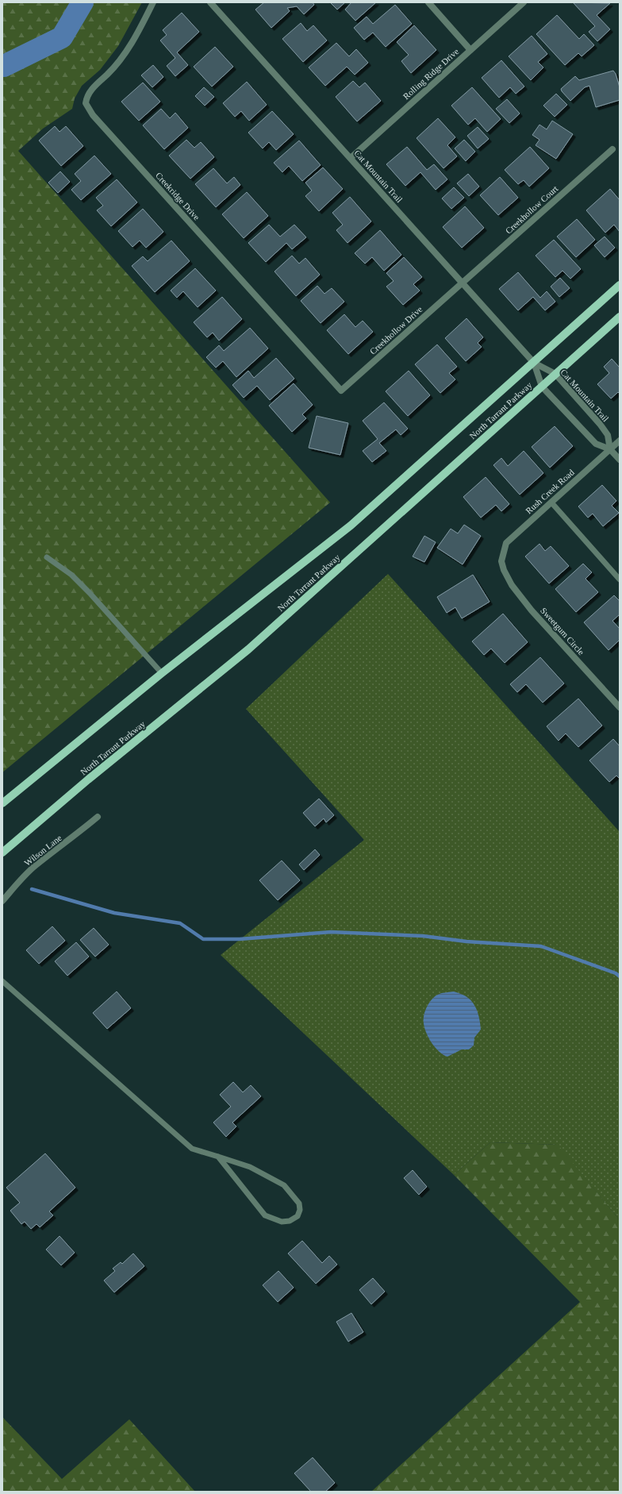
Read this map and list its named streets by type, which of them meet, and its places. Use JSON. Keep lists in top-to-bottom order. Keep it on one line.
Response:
{"streets":{"main road":["North Tarrant Parkway"],"street":["Rolling Ridge Drive","Cat Mountain Trail","Creekridge Drive","Creekhollow Court","Creekhollow Drive","Rush Creek Road","Sweetgum Circle","Wilson Lane"]},"crossings":[["Rolling Ridge Drive","Cat Mountain Trail"],["Cat Mountain Trail","Creekhollow Court"],["Cat Mountain Trail","Creekhollow Drive"],["Cat Mountain Trail","North Tarrant Parkway"],["Cat Mountain Trail","Rush Creek Road"],["Creekridge Drive","Creekhollow Drive"],["Creekhollow Court","Creekhollow Drive"],["Rush Creek Road","Sweetgum Circle"]]}
